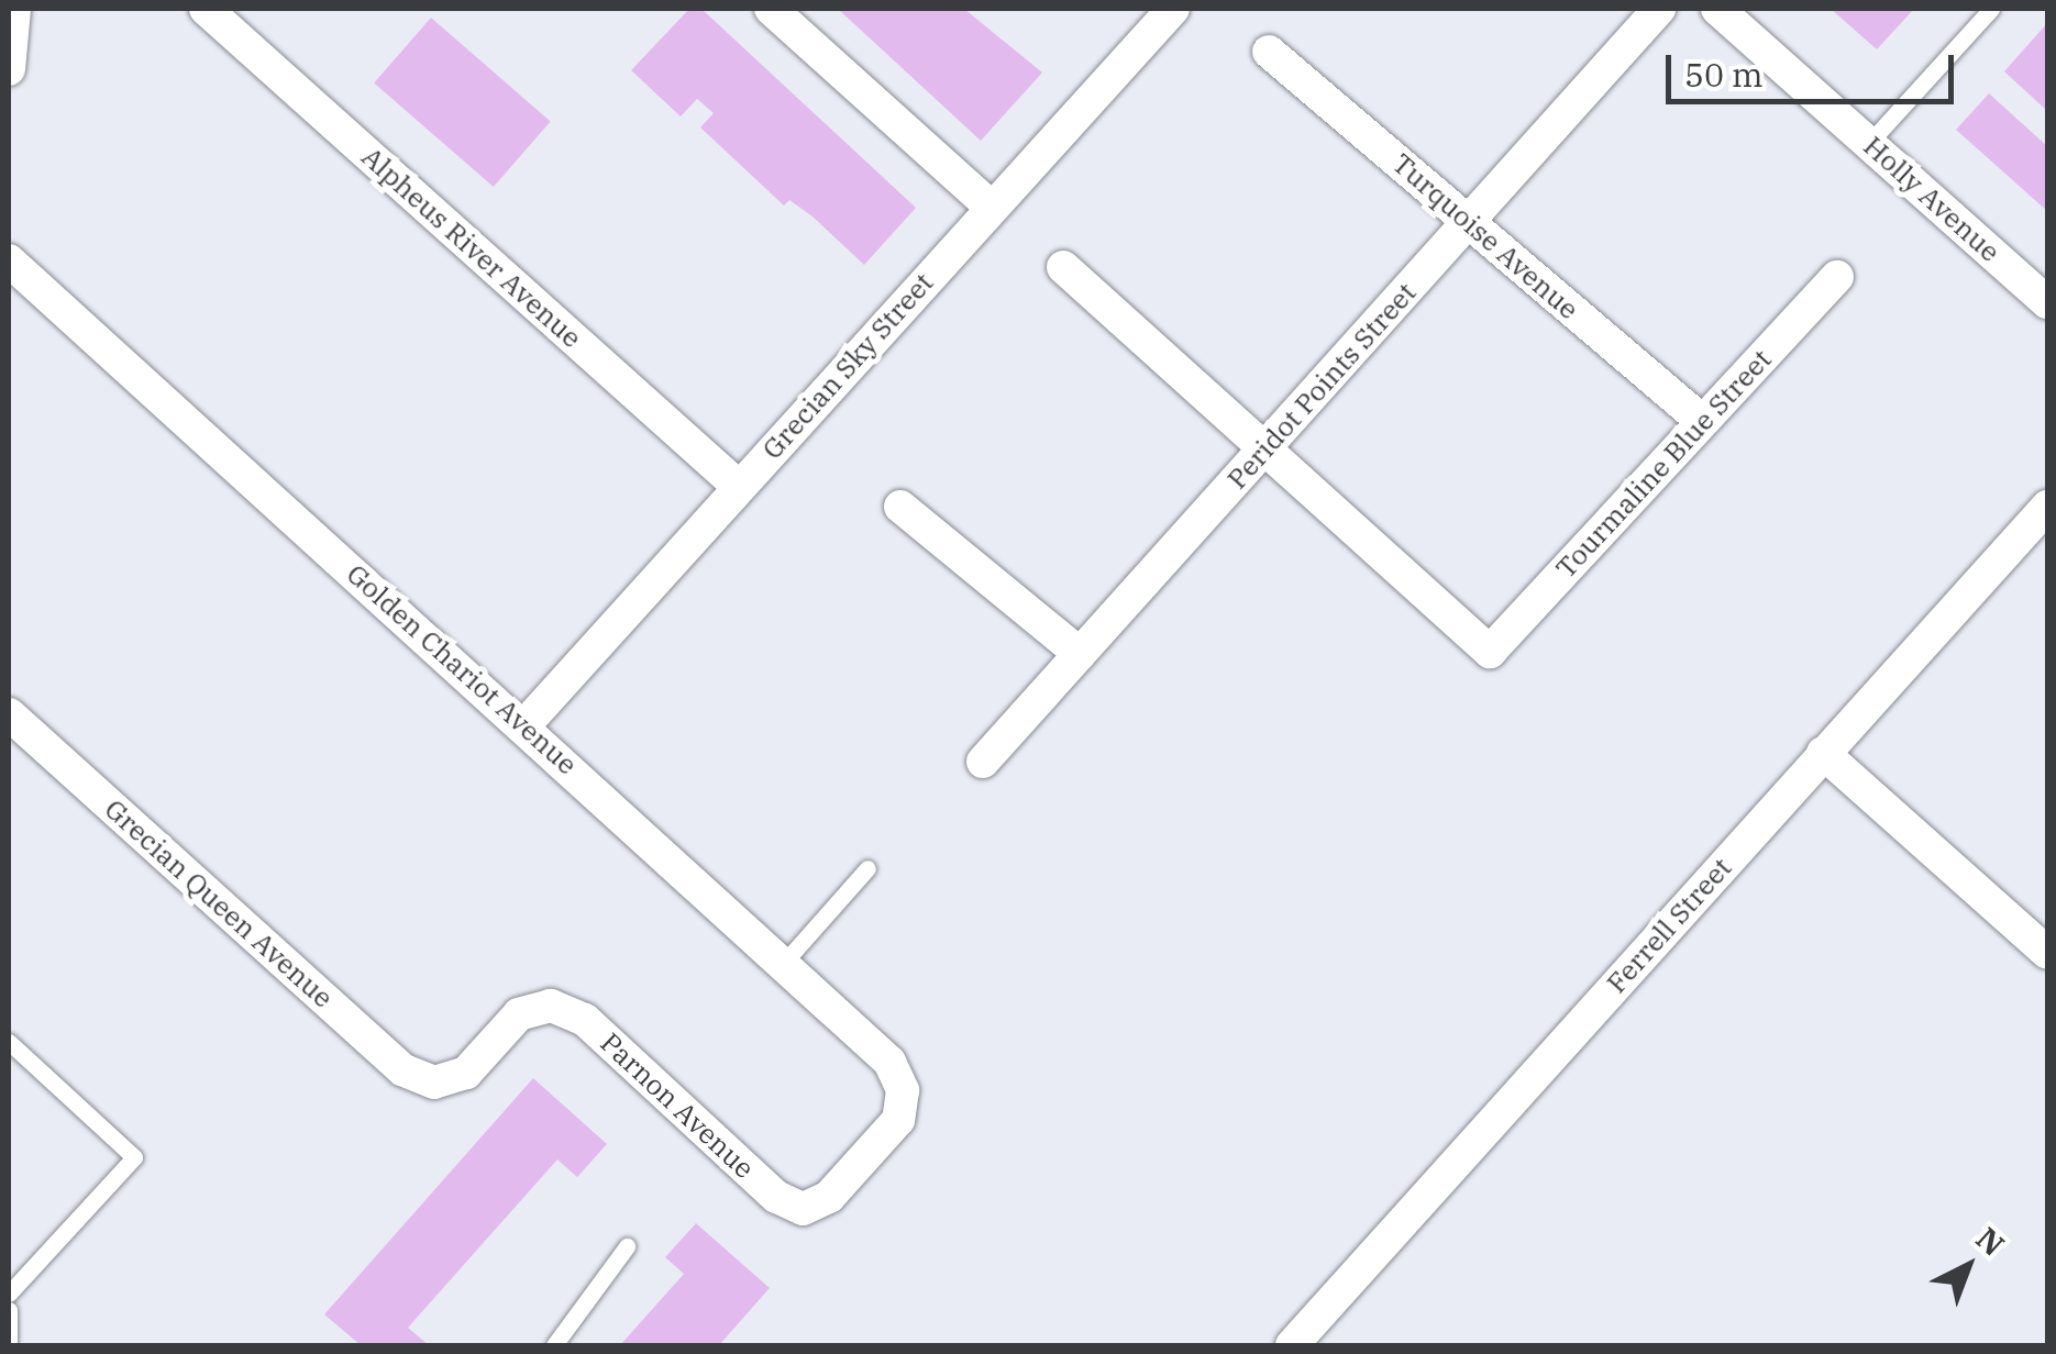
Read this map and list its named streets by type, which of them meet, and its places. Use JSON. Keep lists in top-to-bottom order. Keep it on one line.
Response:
{"streets":{"street":["Holly Avenue","Turquoise Avenue","Alpheus River Avenue","Grecian Sky Street","Peridot Points Street","Tourmaline Blue Street","Golden Chariot Avenue","Grecian Queen Avenue","Ferrell Street","Parnon Avenue"]},"crossings":[["Turquoise Avenue","Peridot Points Street"],["Turquoise Avenue","Tourmaline Blue Street"],["Alpheus River Avenue","Grecian Sky Street"],["Grecian Sky Street","Golden Chariot Avenue"],["Peridot Points Street","Tourmaline Blue Street"],["Golden Chariot Avenue","Parnon Avenue"],["Grecian Queen Avenue","Parnon Avenue"]],"scale_bar":"50 m","north":"top right"}
